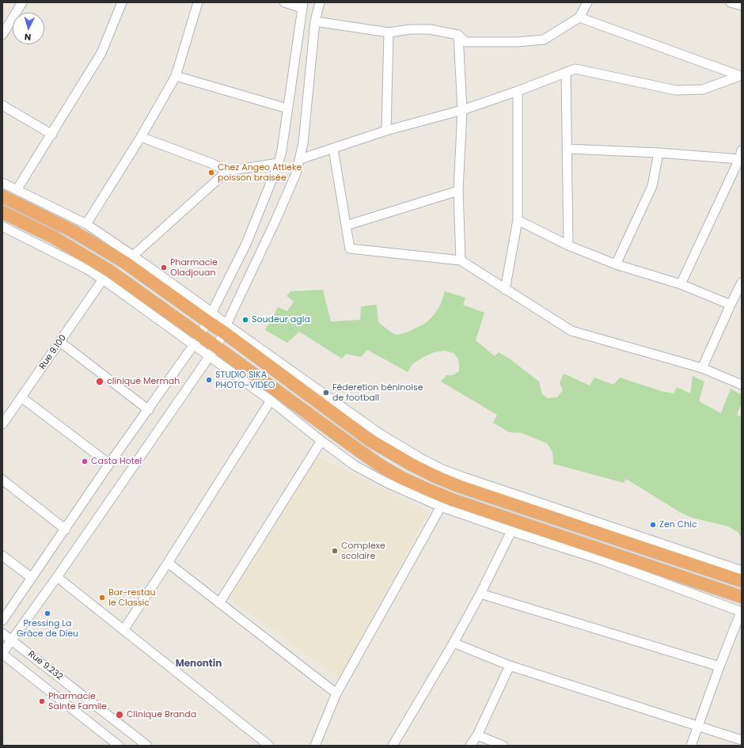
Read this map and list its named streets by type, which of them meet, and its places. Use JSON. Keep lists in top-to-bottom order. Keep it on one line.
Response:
{"streets":{"street":["Rue 9.100","Rue 9.232"]},"districts":["Menontin"],"places":["Chez Angeo Attieke poisson braisée","Pharmacie Oladjouan","Soudeur agla","STUDIO SIKA PHOTO-VIDEO","clinique Mermah","Féderetion béninoise de football","Casta Hotel","Zen Chic","Complexe scolaire","Bar-restau le Classic","Pressing La Grâce de Dieu","Pharmacie Sainte Famile","Clinique Branda"],"north":"bottom"}
